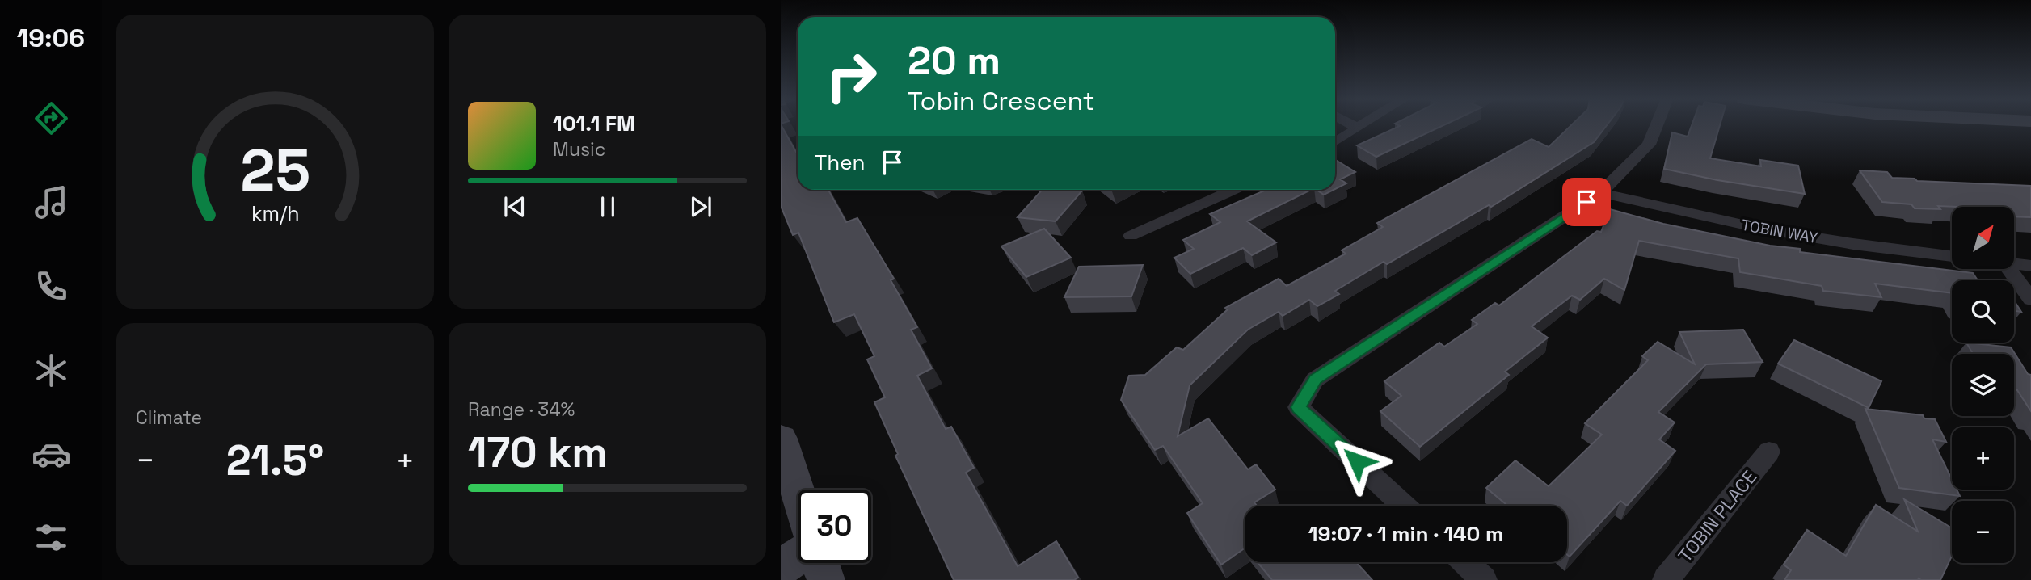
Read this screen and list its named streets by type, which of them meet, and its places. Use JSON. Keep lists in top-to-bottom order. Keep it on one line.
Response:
{"streets":{"street":["TOBIN WAY","TOBIN PLACE"]},"north":"top right","page":{"tabs":"19:06","turn":["20 m","Tobin Crescent"],"song":["101.1 FM","Music"],"then":"Then","map_buttons":["+","−"],"tile":["Climate",["Range · 34%","170 km"]],"heat":["−","21.5°","+"],"limit":"30","trip":"19:07 · 1 min · 140 m","gauge":["25","km/h"]}}
